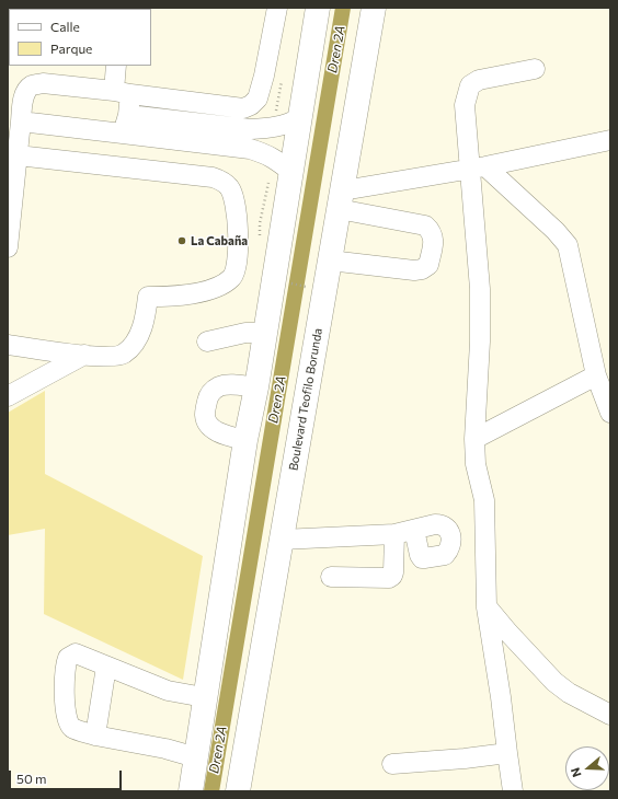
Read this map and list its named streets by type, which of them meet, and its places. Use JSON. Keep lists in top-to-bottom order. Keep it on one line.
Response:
{"streets":{"main road":["Boulevard Teofilo Borunda"]},"water":["Dren 2A"],"places":["La Cabaña"],"legend":["Calle","Parque"],"scale_bar":"50 m","north":"left"}
